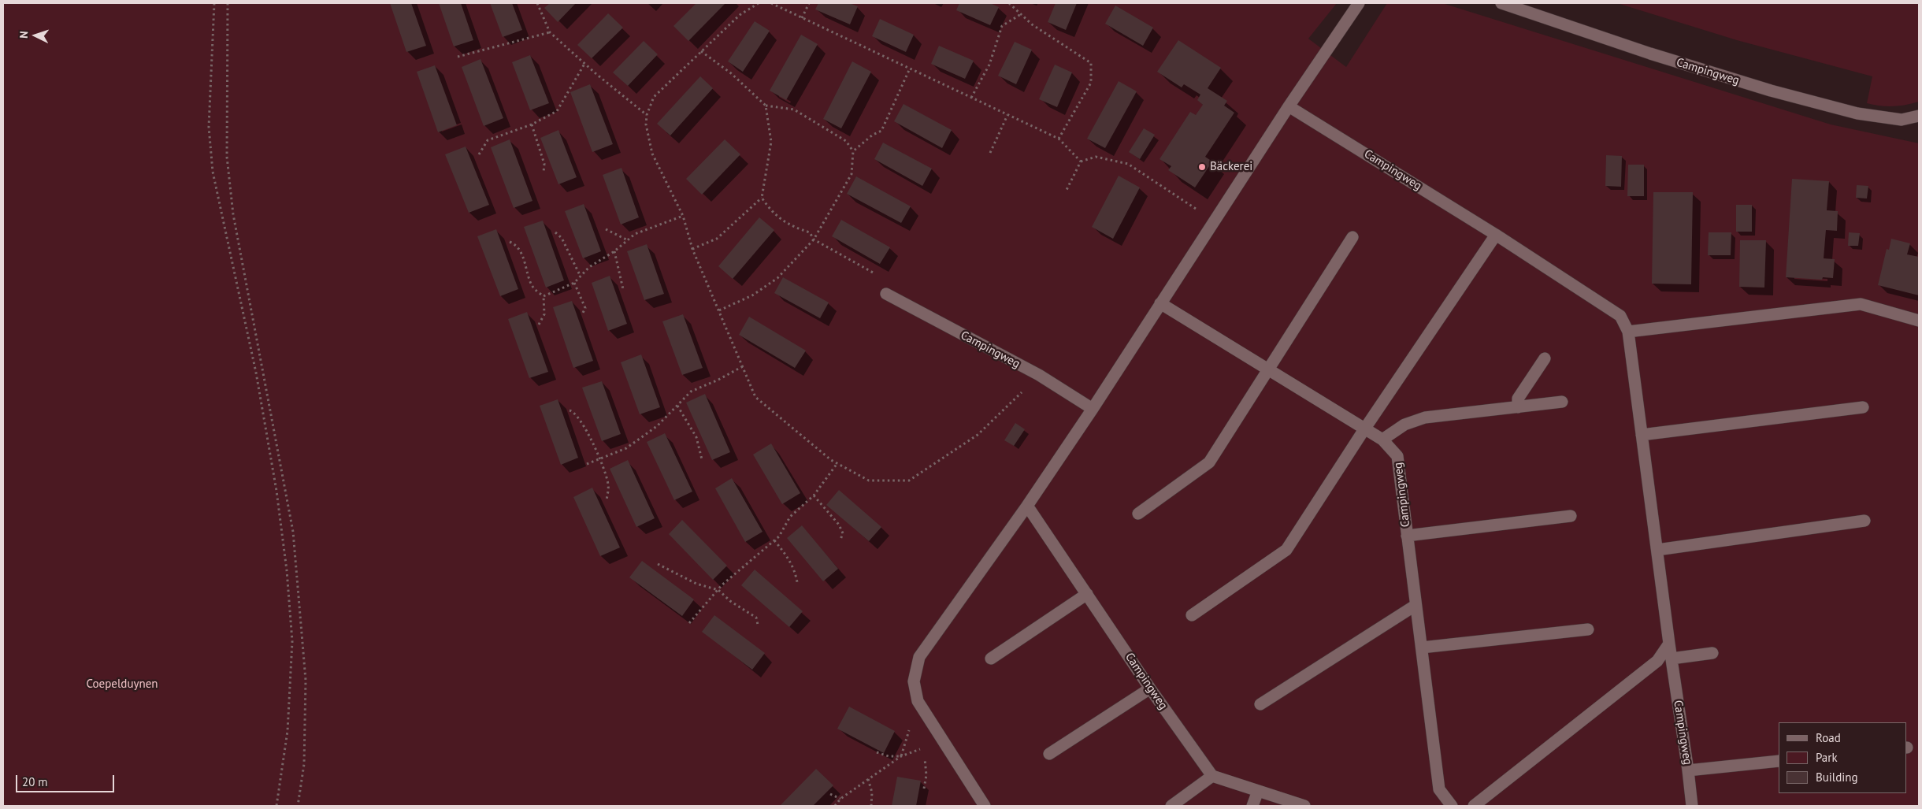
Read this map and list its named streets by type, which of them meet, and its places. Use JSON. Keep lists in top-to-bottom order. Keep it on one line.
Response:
{"streets":{"street":["Campingweg"]},"parks":["Coepelduynen"],"places":["Bäckerei"],"legend":["Road","Park","Building"],"scale_bar":"20 m","north":"left"}
